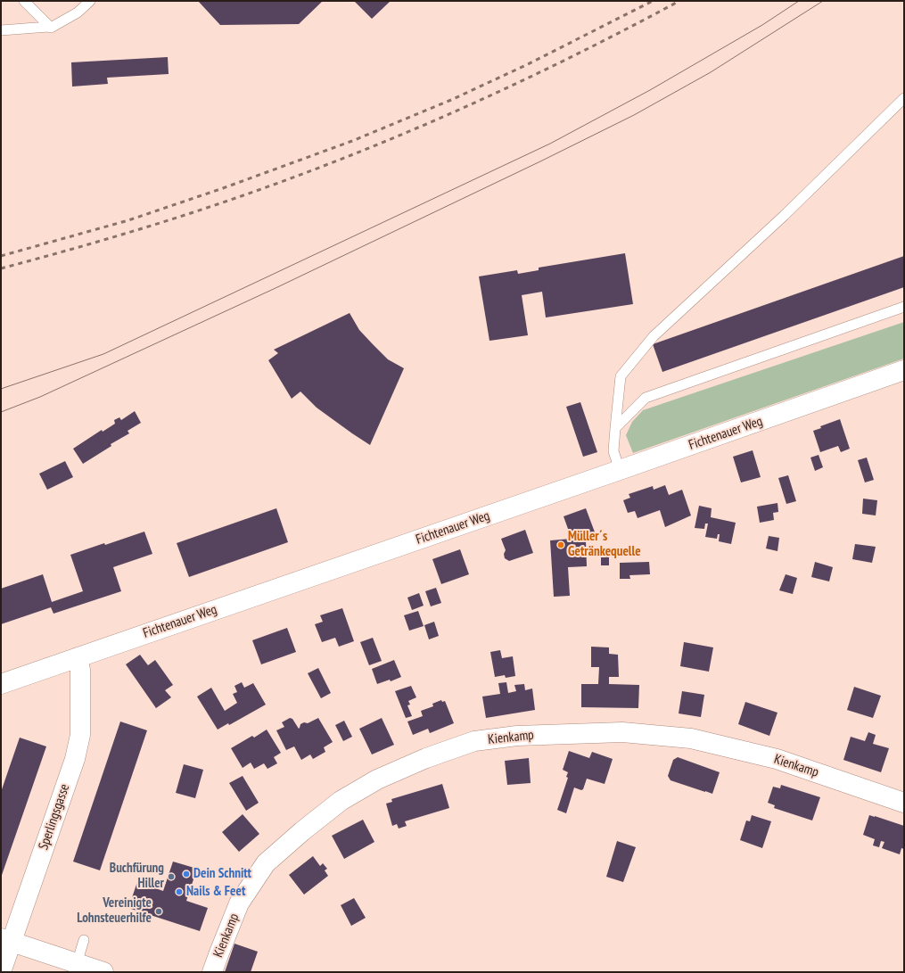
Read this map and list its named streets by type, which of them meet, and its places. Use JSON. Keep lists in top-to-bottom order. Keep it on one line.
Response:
{"streets":{"street":["Fichtenauer Weg","Kienkamp","Sperlingsgasse"]},"crossings":[["Fichtenauer Weg","Sperlingsgasse"]],"places":["Müller´s Getränkequelle","Dein Schnitt","Buchfürung Hiller","Nails & Feet","Vereinigte Lohnsteuerhilfe"]}
